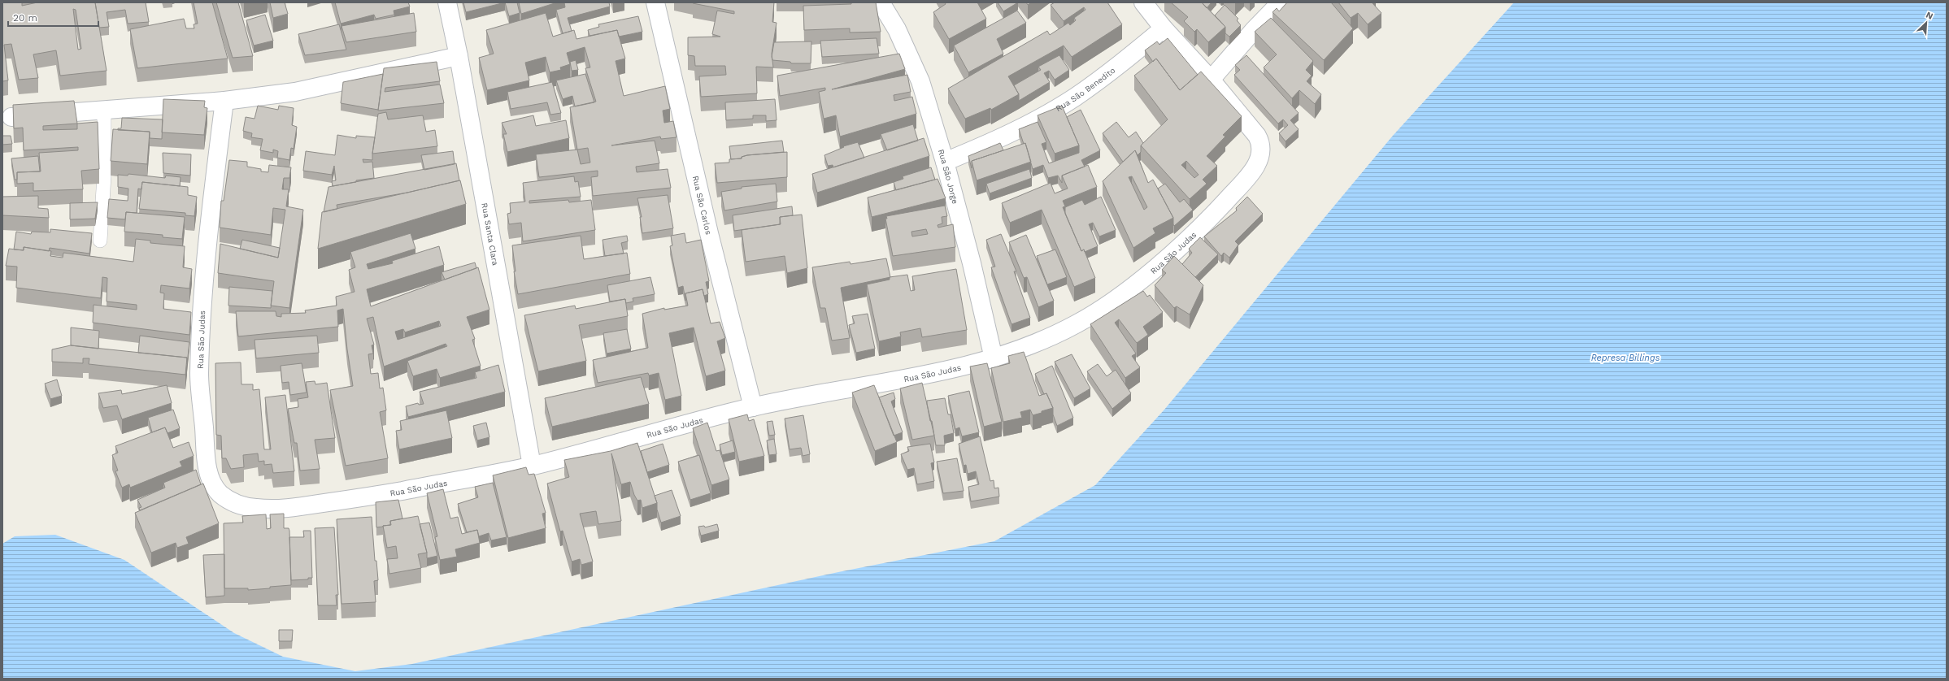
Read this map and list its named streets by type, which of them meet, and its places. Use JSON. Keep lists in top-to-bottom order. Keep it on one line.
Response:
{"streets":{"street":["Rua São Benedito","Rua São Jorge","Rua São Carlos","Rua Santa Clara","Rua São Judas"]},"crossings":[["Rua São Benedito","Rua São Jorge"],["Rua São Benedito","Rua São Judas"],["Rua São Jorge","Rua São Judas"],["Rua São Carlos","Rua São Judas"],["Rua Santa Clara","Rua São Judas"]],"water":["Represa Billings"],"scale_bar":"20 m","north":"top right"}
